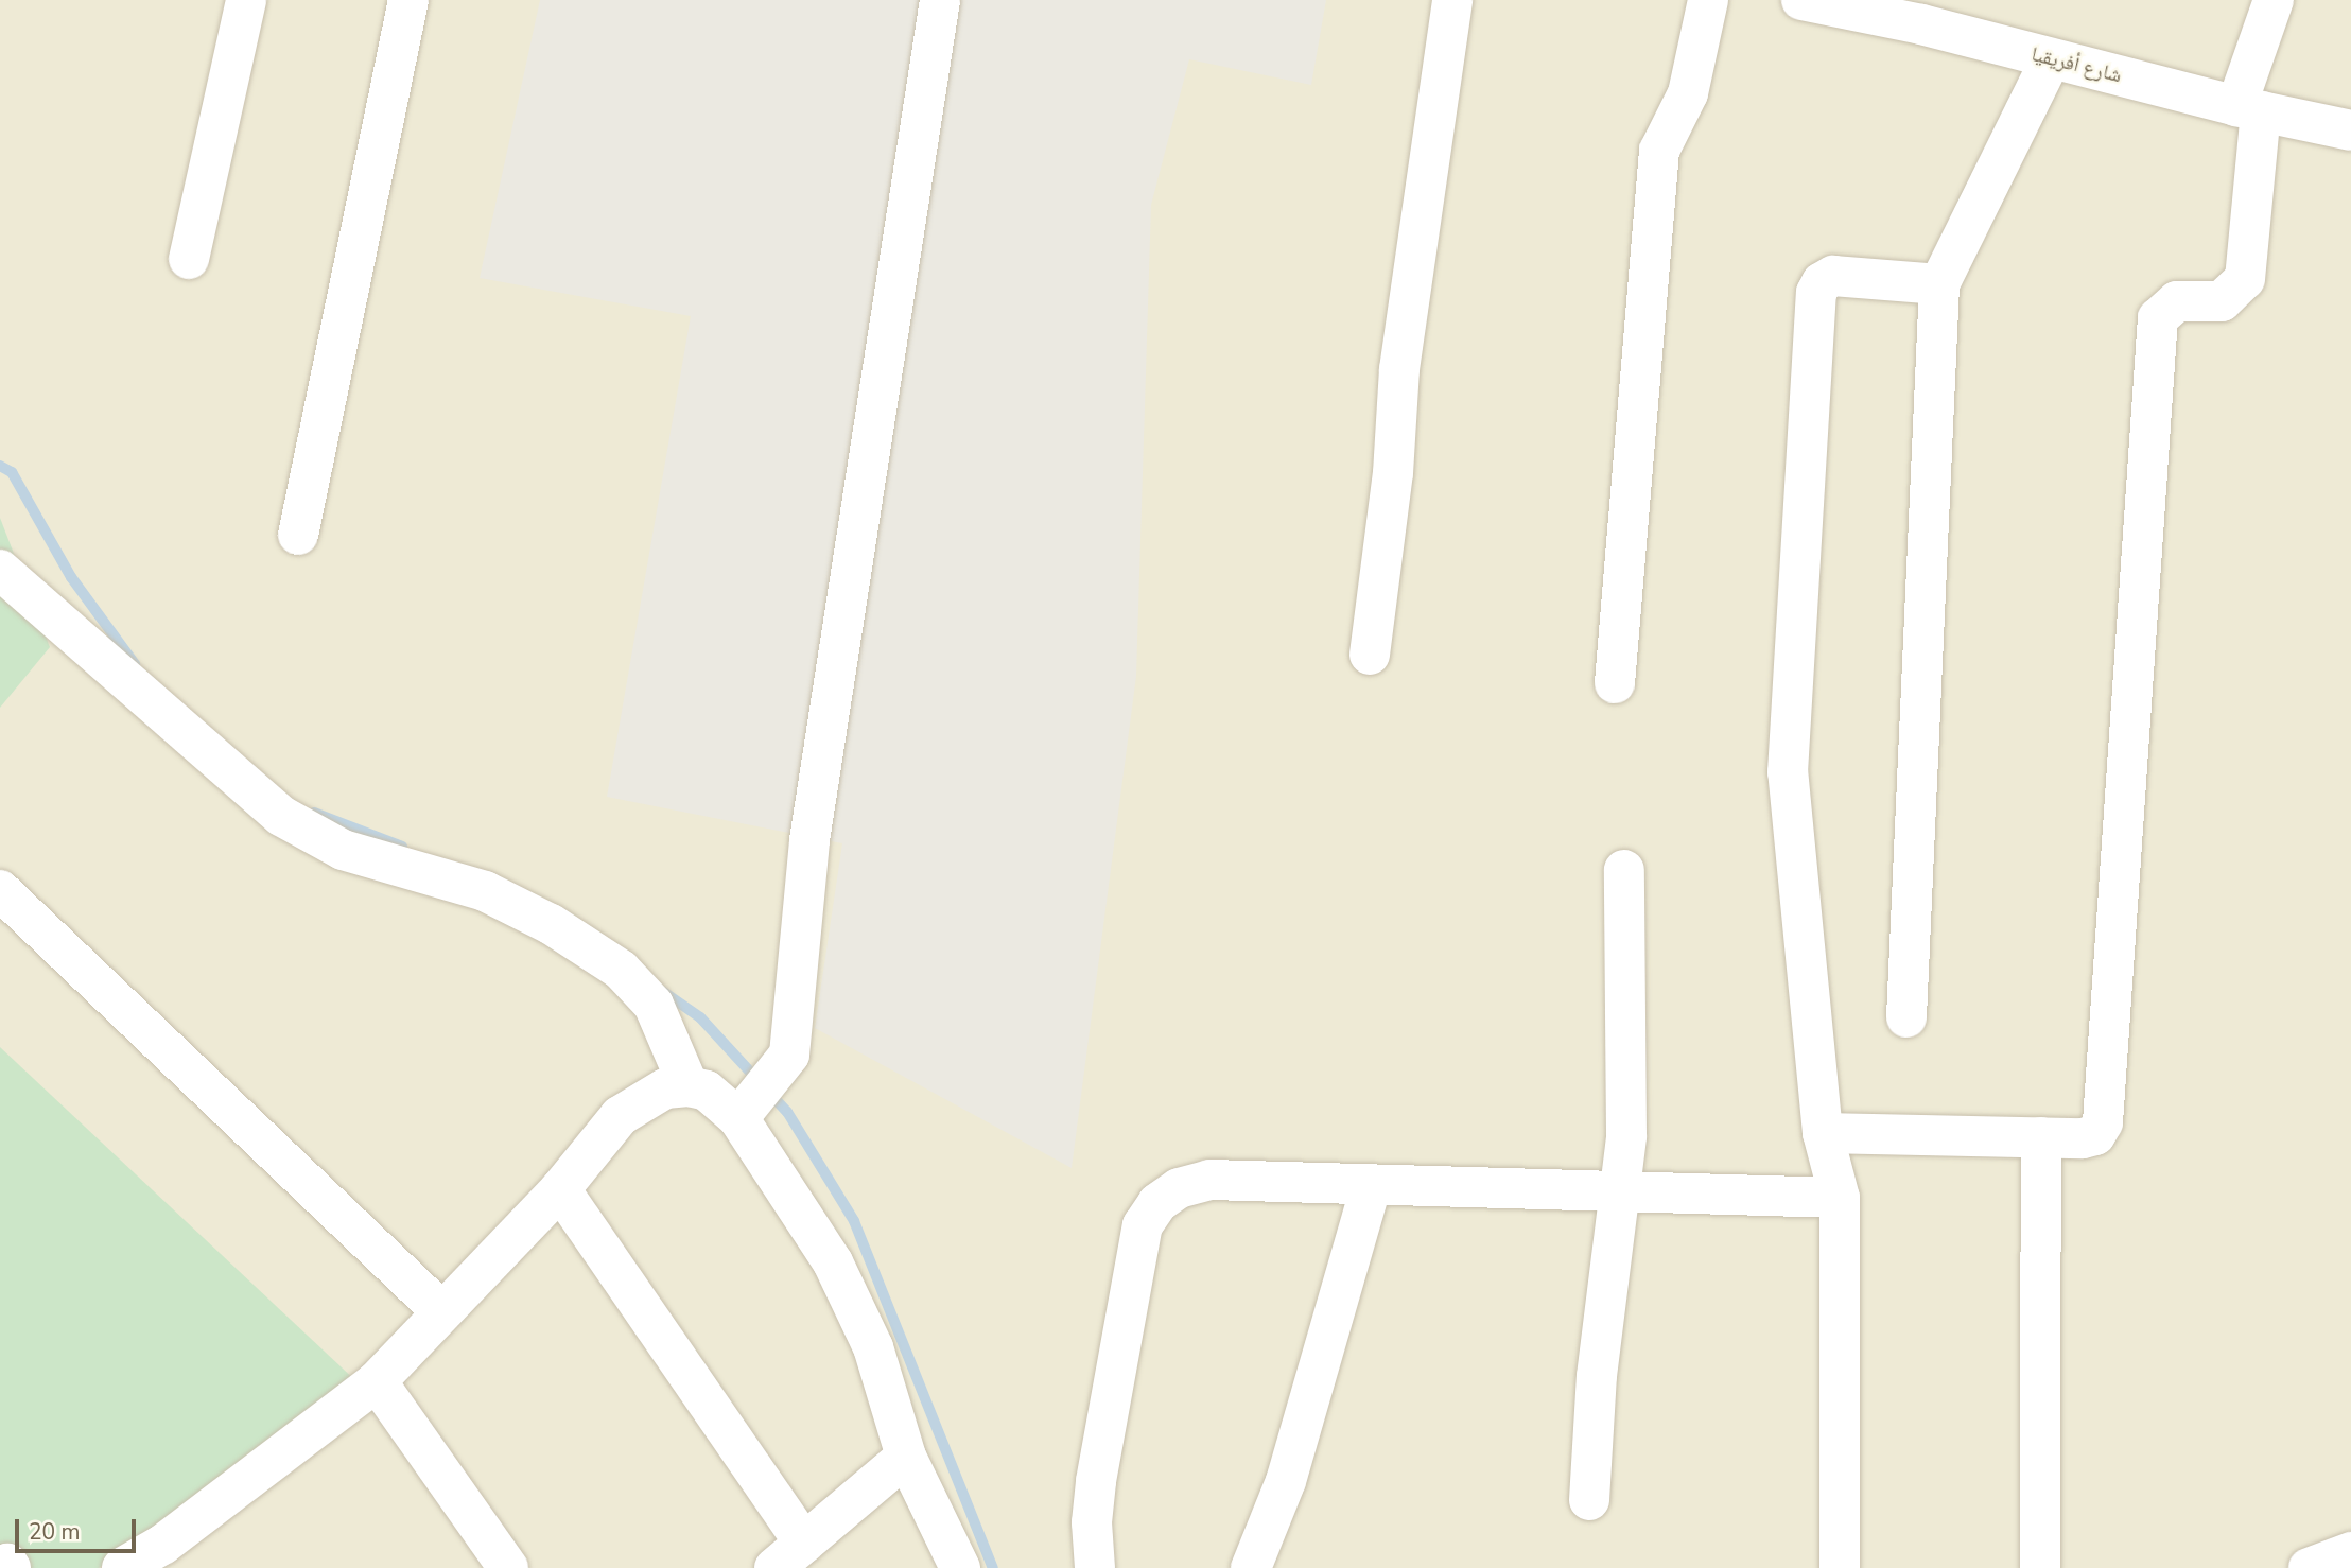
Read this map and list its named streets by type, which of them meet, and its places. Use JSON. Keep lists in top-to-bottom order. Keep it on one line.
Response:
{"streets":{"street":["شارع أفريقيا"]},"scale_bar":"20 m"}
